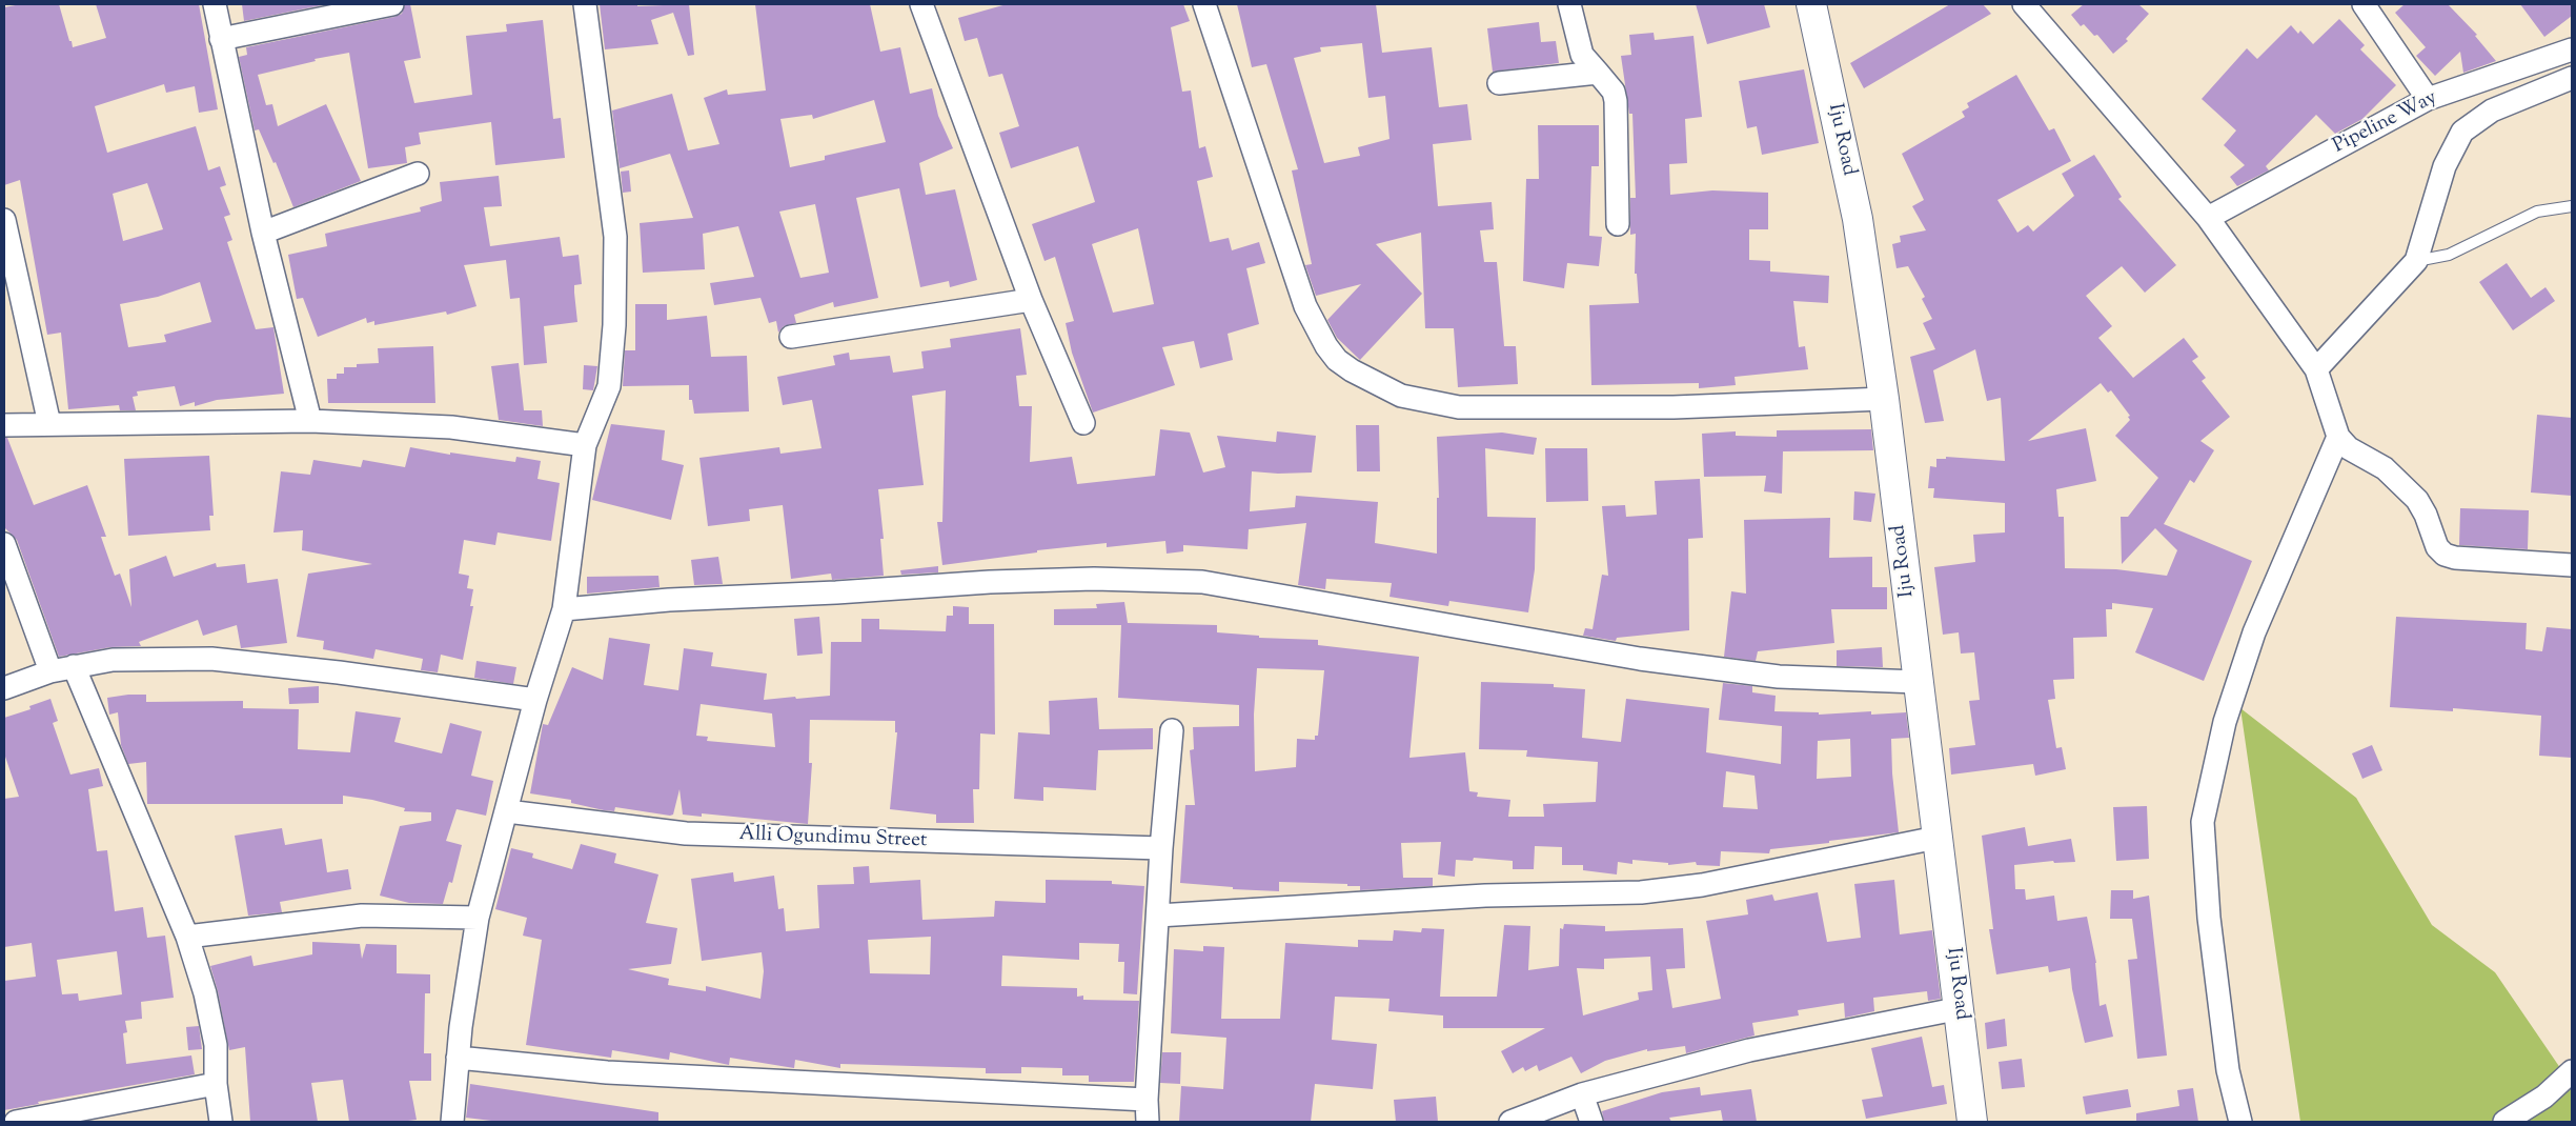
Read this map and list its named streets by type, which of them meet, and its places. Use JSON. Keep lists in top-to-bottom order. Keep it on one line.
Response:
{"streets":{"main road":["Iju Road"],"street":["Pipeline Way","Alli Ogundimu Street"]}}
